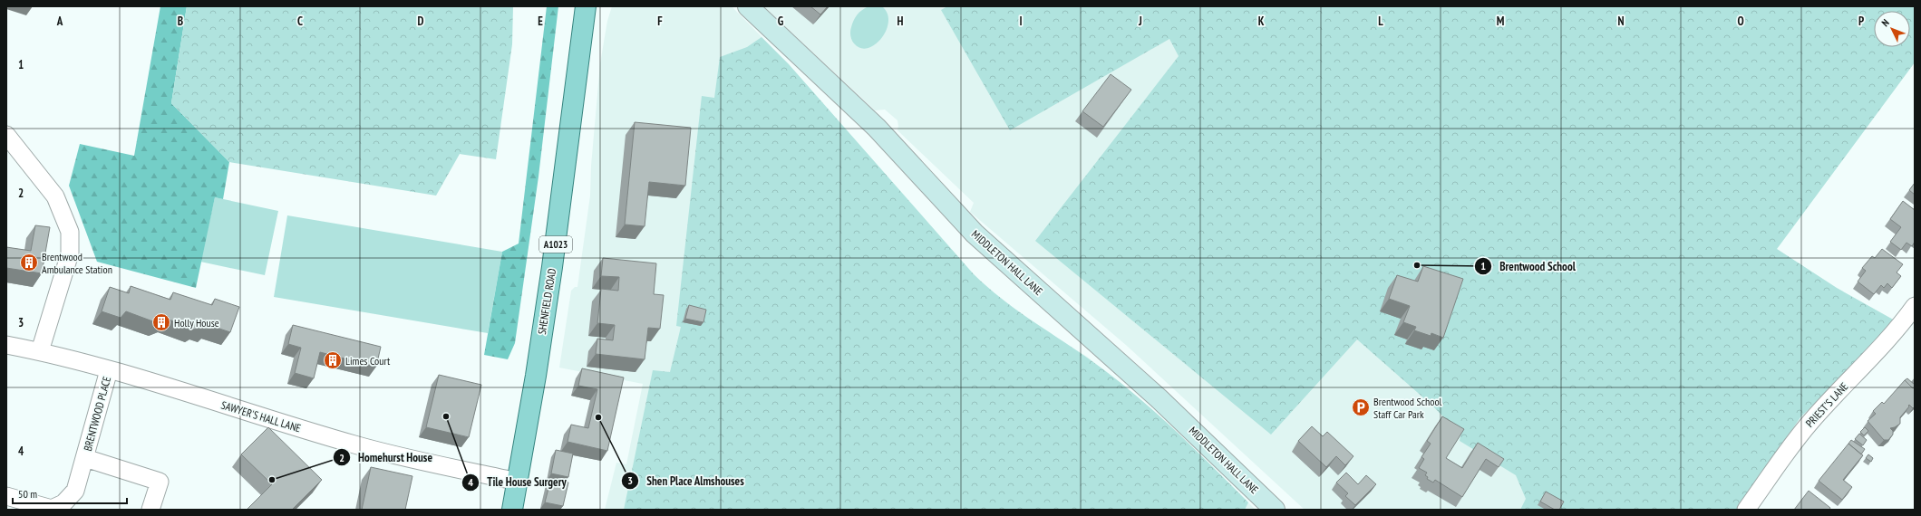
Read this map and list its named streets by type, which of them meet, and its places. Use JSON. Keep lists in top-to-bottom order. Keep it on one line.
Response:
{"streets":{"main road":["A1023","SHENFIELD ROAD"],"street":["MIDDLETON HALL LANE","PRIEST'S LANE","BRENTWOOD PLACE","SAWYER'S HALL LANE"]},"crossings":[["SHENFIELD ROAD","SAWYER'S HALL LANE"],["BRENTWOOD PLACE","SAWYER'S HALL LANE"]],"places":{"building":["Brentwood Ambulance Station","Holly House","Limes Court"],"other":["Brentwood School","Tile House Surgery","Shen Place Almshouses","Homehurst House"],"parking":["Brentwood School Staff Car Park"]},"scale_bar":"50 m","north":"top left","grid":{"columns":["A","B","C","D","E","F","G","H","I","J","K","L","M","N","O","P"],"rows":["1","2","3","4"]}}
